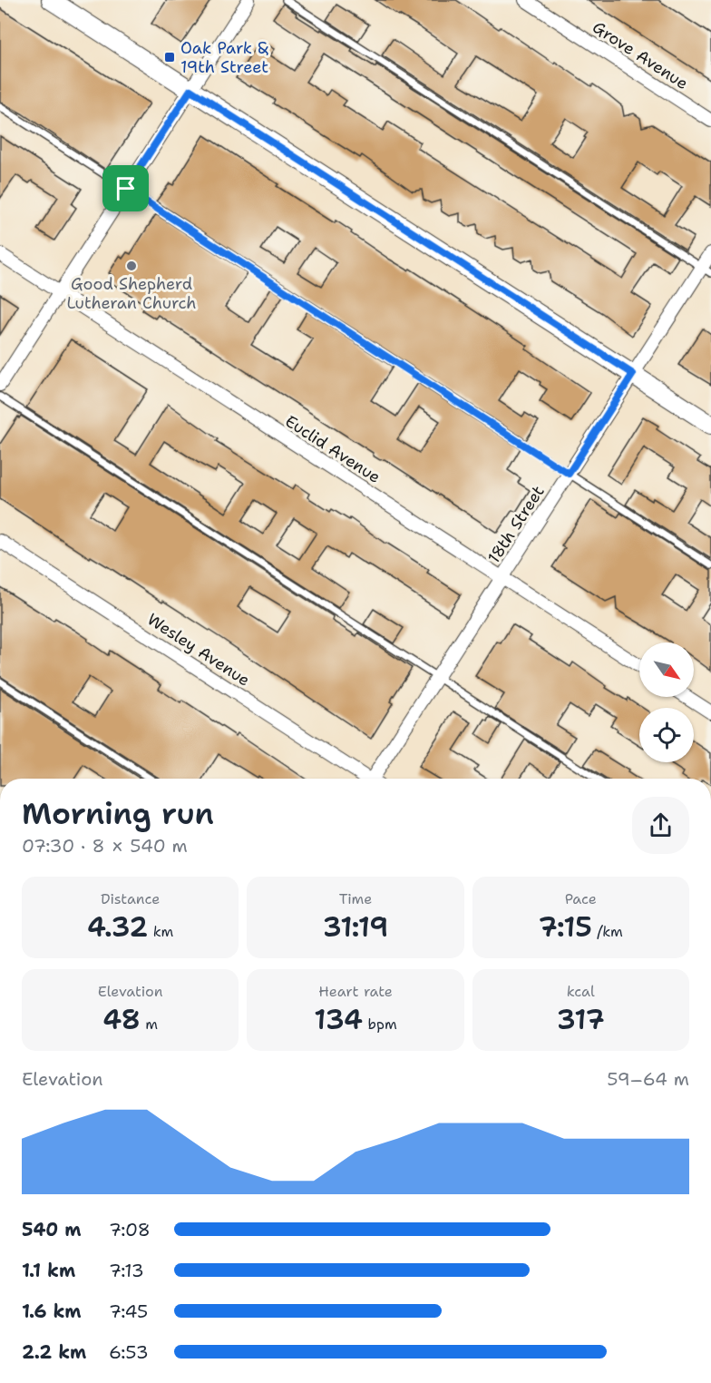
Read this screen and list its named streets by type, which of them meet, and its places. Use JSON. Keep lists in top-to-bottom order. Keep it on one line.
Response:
{"streets":{"street":["Grove Avenue","Euclid Avenue","18th Street","Wesley Avenue"]},"crossings":[["Euclid Avenue","18th Street"]],"places":{"transit":["Oak Park & 19th Street"],"other":["Good Shepherd Lutheran Church"]},"north":"bottom right","page":{"heading":["Morning run","07:30 · 8 × 540 m"],"stats":[["Distance","4.32 km"],["Time","31:19"],["Pace","7:15 /km"],["Elevation","48 m"],["Heart rate","134 bpm"],["kcal","317"]],"chart":["Elevation","59–64 m"],"list":[{"name":"540 m","note":"7:08"},{"name":"1.1 km","note":"7:13"},{"name":"1.6 km","note":"7:45"},{"name":"2.2 km","note":"6:53"}]}}
